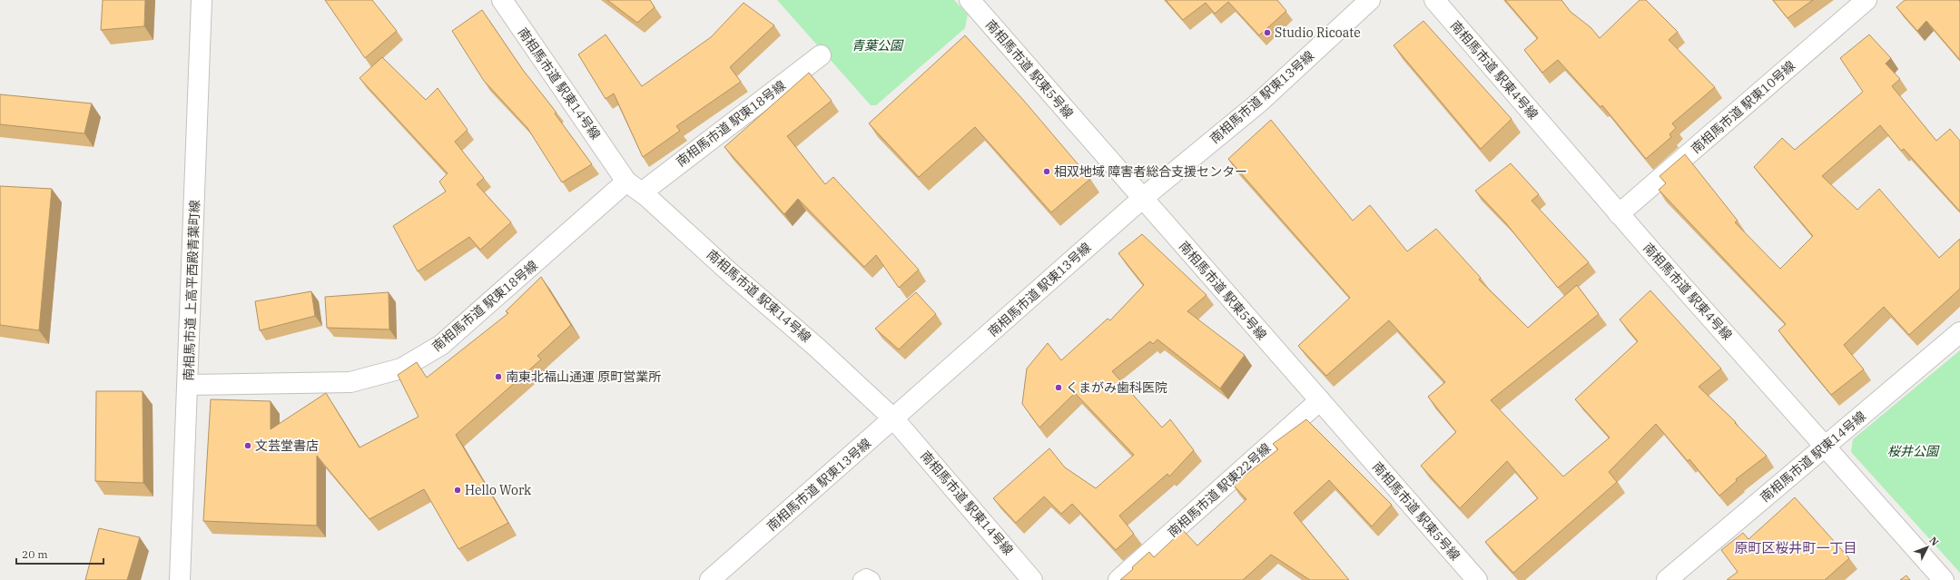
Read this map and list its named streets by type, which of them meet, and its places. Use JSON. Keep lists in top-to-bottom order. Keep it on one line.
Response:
{"streets":{"street":["南相馬市道 駅東5号線","南相馬市道 駅東4号線","南相馬市道 駅東14号線","南相馬市道 駅東13号線","南相馬市道 駅東10号線","南相馬市道 駅東18号線","南相馬市道 上高平西殿青葉町線","南相馬市道 駅東22号線"]},"crossings":[["南相馬市道 駅東5号線","南相馬市道 駅東13号線"],["南相馬市道 駅東5号線","南相馬市道 駅東22号線"],["南相馬市道 駅東4号線","南相馬市道 駅東14号線"],["南相馬市道 駅東4号線","南相馬市道 駅東10号線"],["南相馬市道 駅東14号線","南相馬市道 駅東13号線"],["南相馬市道 駅東14号線","南相馬市道 駅東18号線"],["南相馬市道 駅東18号線","南相馬市道 上高平西殿青葉町線"]],"districts":["原町区桜井町一丁目"],"parks":["青葉公園","桜井公園"],"places":["Studio Ricoate","相双地域 障害者総合支援センター","南東北福山通運 原町営業所","くまがみ歯科医院","文芸堂書店","Hello Work"],"scale_bar":"20 m","north":"top right"}
